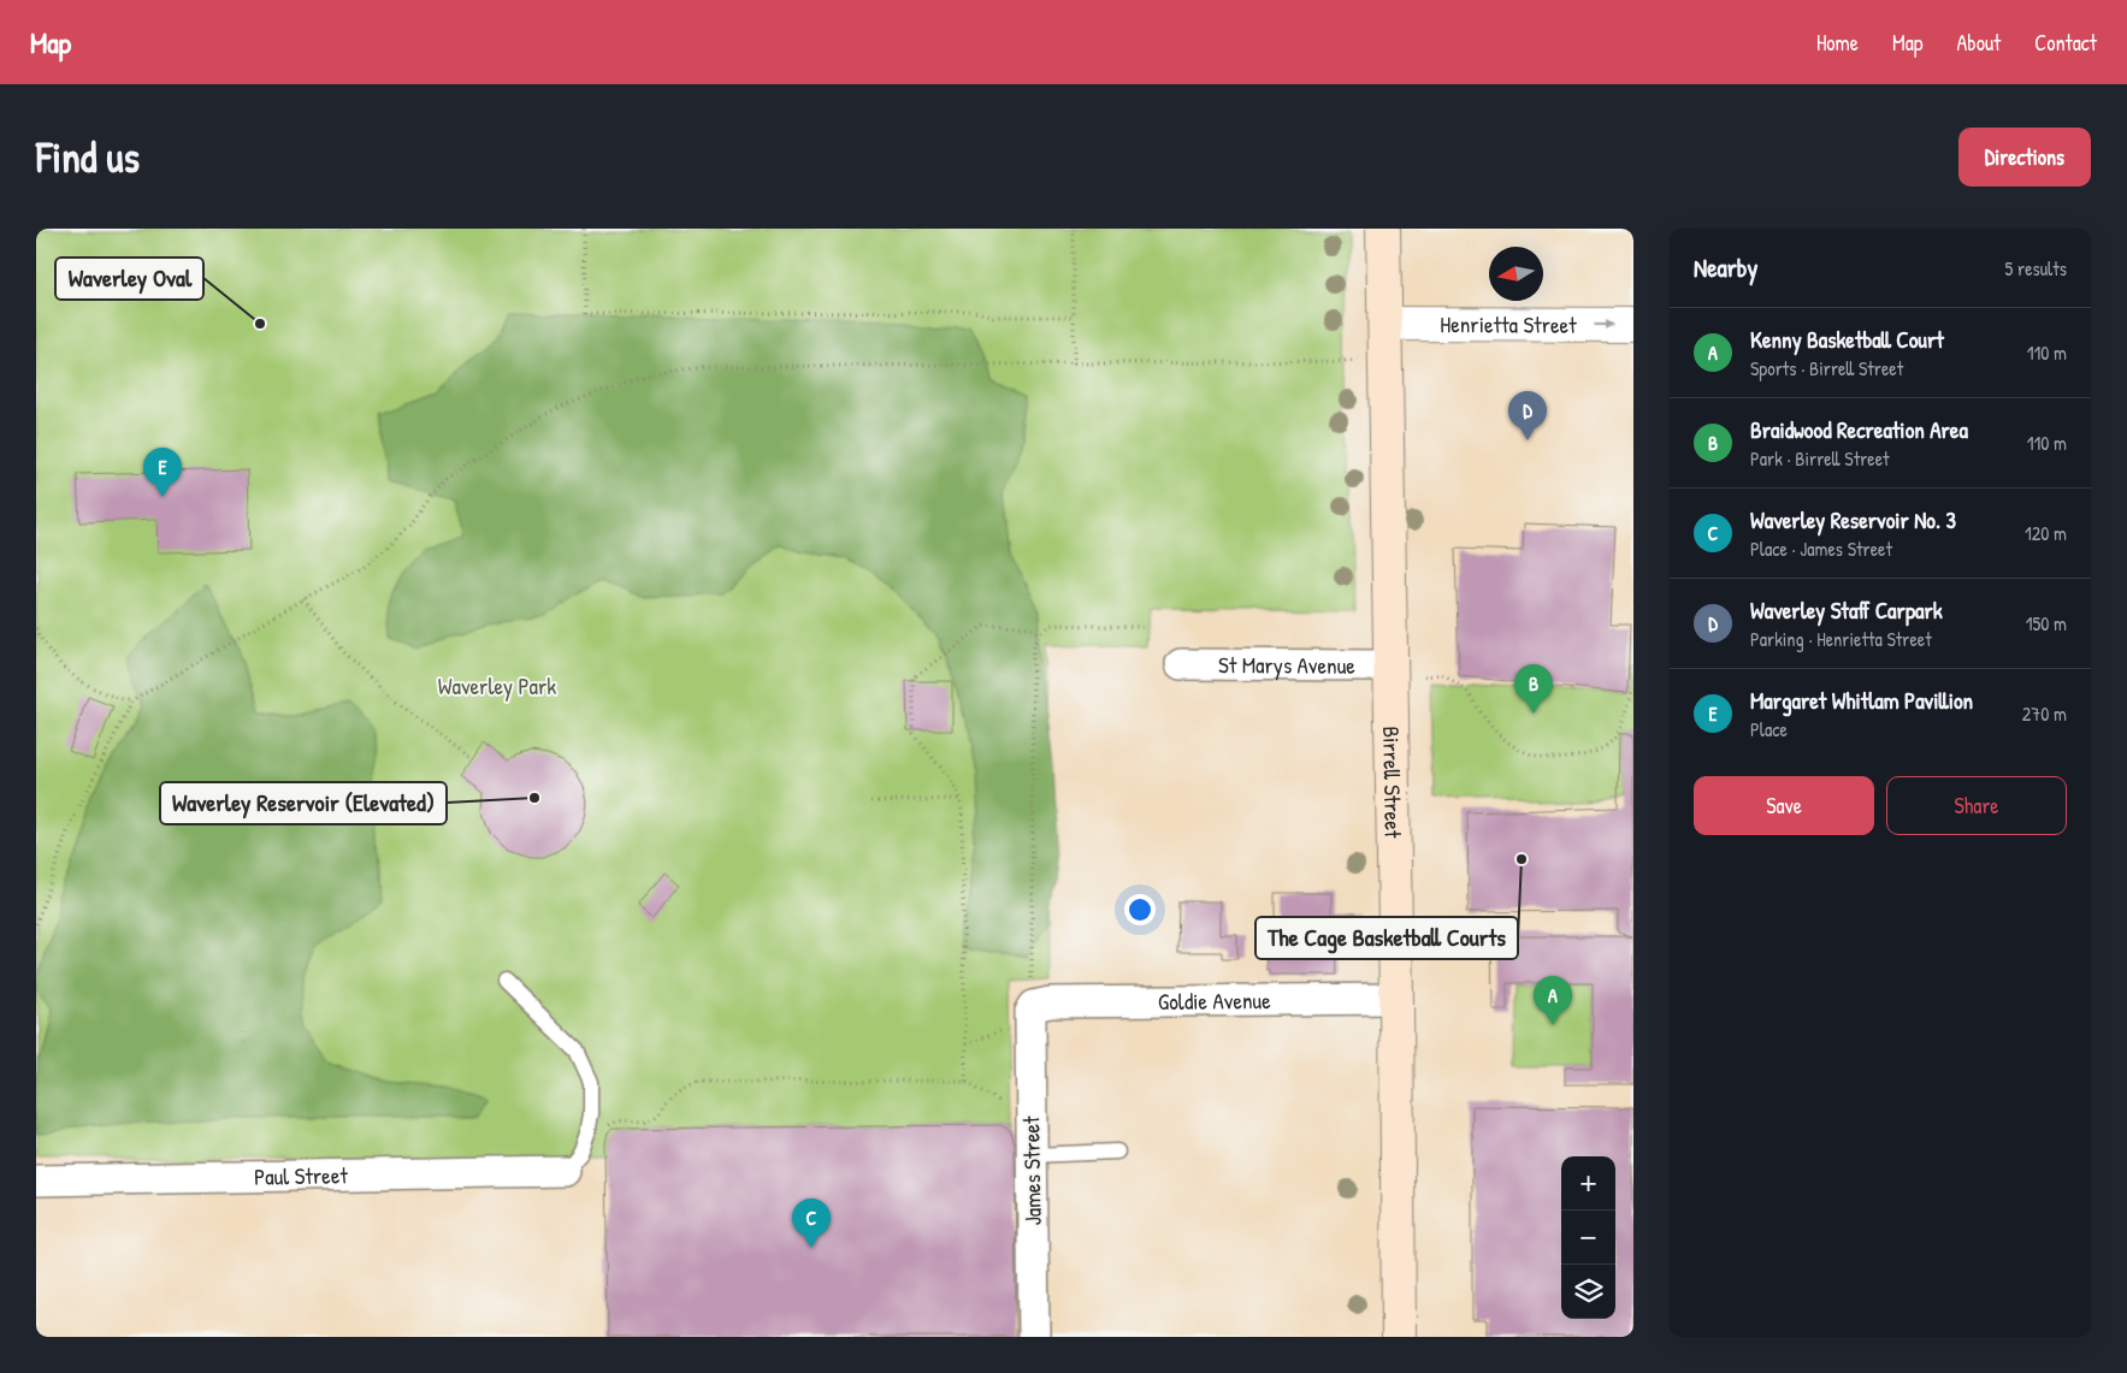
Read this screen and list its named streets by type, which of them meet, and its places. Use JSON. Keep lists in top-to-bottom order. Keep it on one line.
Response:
{"streets":{"main road":["Birrell Street"],"street":["Henrietta Street","St Marys Avenue","Goldie Avenue","James Street","Paul Street"]},"crossings":[["Henrietta Street","Birrell Street"],["St Marys Avenue","Birrell Street"],["Birrell Street","Goldie Avenue"],["Goldie Avenue","James Street"]],"one_way":["Henrietta Street"],"parks":["Waverley Park"],"places":["Waverley Oval","Waverley Reservoir (Elevated)","The Cage Basketball Courts"],"north":"left","page":{"header":"Map","nav":["Home","Map","About","Contact"],"buttons":["Directions",["Save","Share"]],"title":"Find us","heading":["Nearby","5 results"],"list":[{"mark":"A","name":"Kenny Basketball Court","note":"Sports · Birrell Street","value":"110 m"},{"mark":"B","name":"Braidwood Recreation Area","note":"Park · Birrell Street","value":"110 m"},{"mark":"C","name":"Waverley Reservoir No. 3","note":"Place · James Street","value":"120 m"},{"mark":"D","name":"Waverley Staff Carpark","note":"Parking · Henrietta Street","value":"150 m"},{"mark":"E","name":"Margaret Whitlam Pavillion","note":"Place","value":"270 m"}],"pins":["D","E","B","A","C"],"map_buttons":["+","−"]}}
